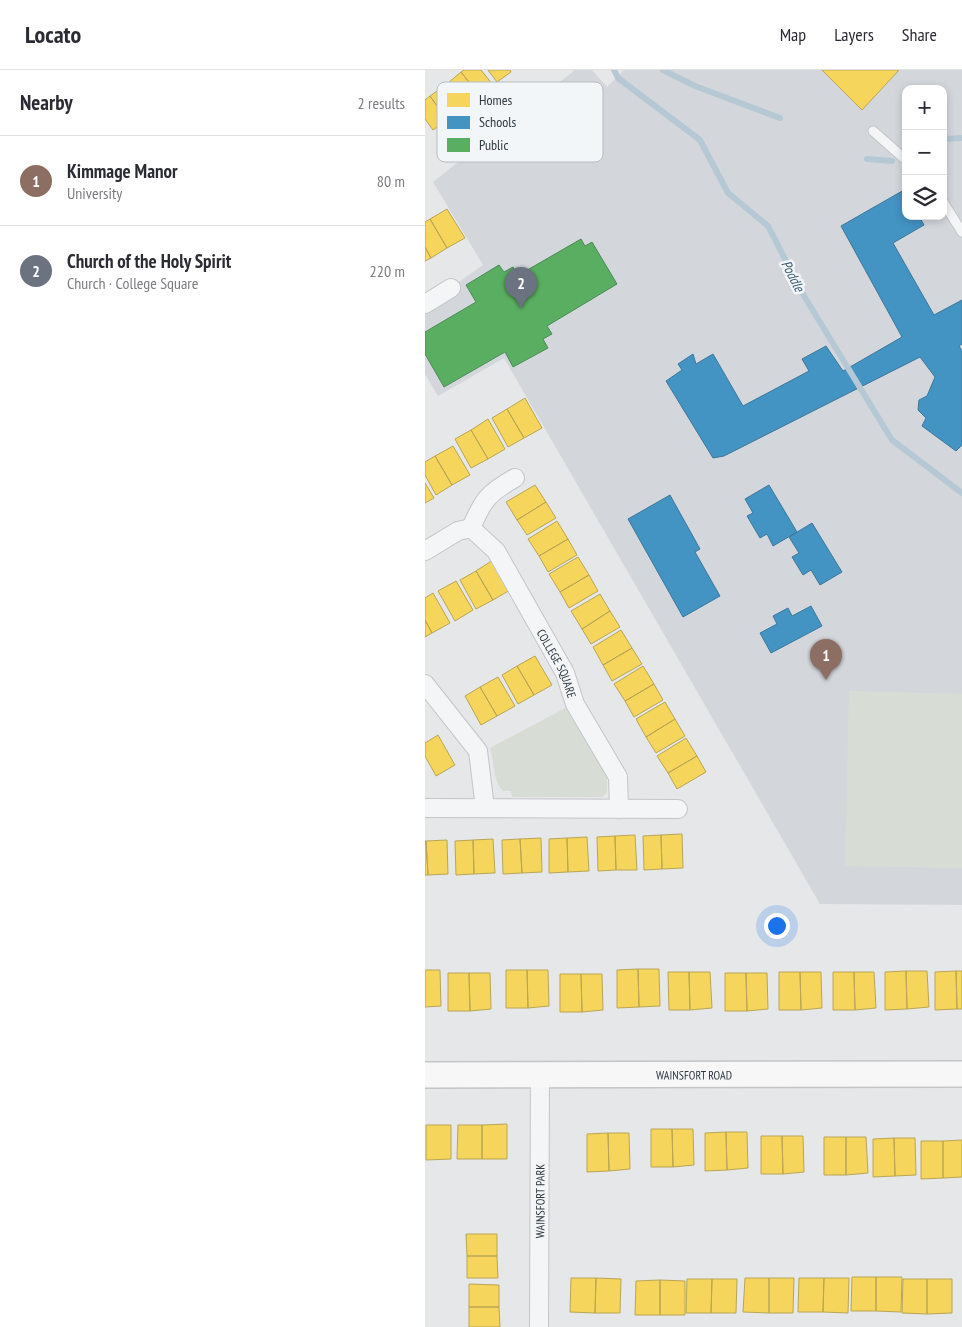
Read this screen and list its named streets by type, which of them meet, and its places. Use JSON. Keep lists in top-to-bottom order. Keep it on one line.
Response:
{"streets":{"main road":["WAINSFORT ROAD"],"street":["COLLEGE SQUARE","WAINSFORT PARK"]},"crossings":[["WAINSFORT ROAD","WAINSFORT PARK"]],"water":["Poddle"],"legend":["Homes","Schools","Public"],"page":{"header":"Locato","nav":["Map","Layers","Share"],"heading":["Nearby","2 results"],"map_buttons":["+","−"],"list":[{"mark":"1","name":"Kimmage Manor","note":"University","value":"80 m"},{"mark":"2","name":"Church of the Holy Spirit","note":"Church · College Square","value":"220 m"}],"pins":["2","1"]}}
